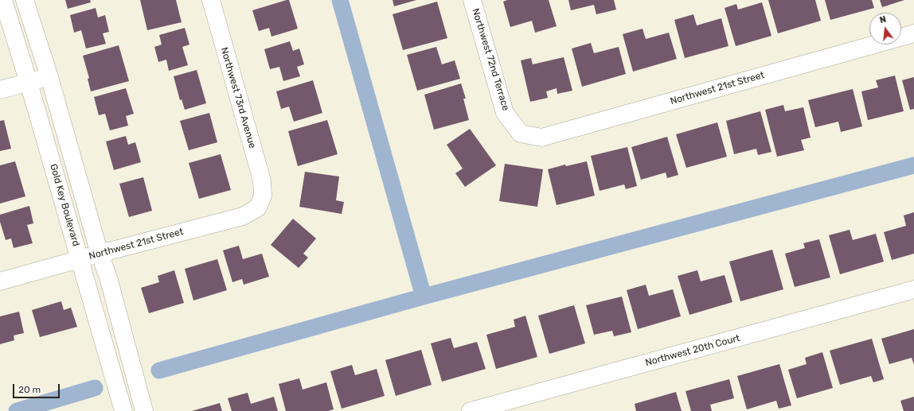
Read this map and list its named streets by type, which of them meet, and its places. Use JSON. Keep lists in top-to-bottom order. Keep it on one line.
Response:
{"streets":{"street":["Northwest 72nd Terrace","Northwest 21st Street","Northwest 73rd Avenue","Gold Key Boulevard","Northwest 20th Court"]},"crossings":[["Northwest 72nd Terrace","Northwest 21st Street"],["Northwest 21st Street","Northwest 73rd Avenue"],["Northwest 21st Street","Gold Key Boulevard"]],"scale_bar":"20 m","north":"top"}
